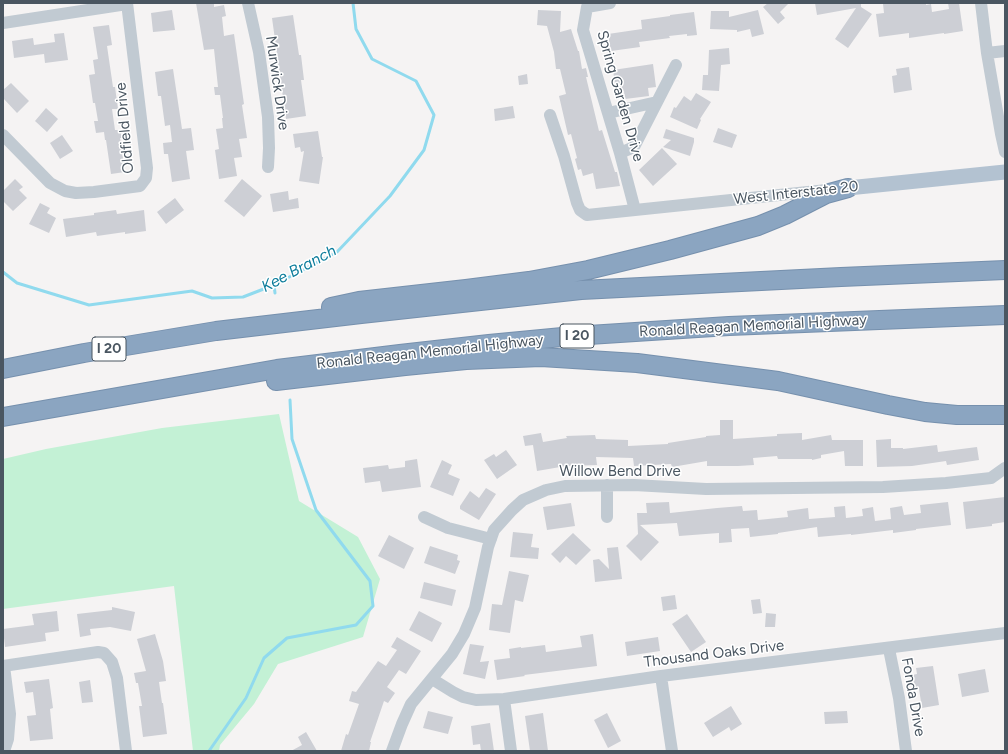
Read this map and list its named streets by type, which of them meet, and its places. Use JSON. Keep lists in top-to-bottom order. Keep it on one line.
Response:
{"streets":{"highway":["Ronald Reagan Memorial Highway","I 20"],"main road":["West Interstate 20"],"street":["Murwick Drive","Spring Garden Drive","Oldfield Drive","Willow Bend Drive","Thousand Oaks Drive","Fonda Drive"]},"crossings":[["Spring Garden Drive","West Interstate 20"],["Willow Bend Drive","Thousand Oaks Drive"],["Thousand Oaks Drive","Fonda Drive"]],"water":["Kee Branch"]}
